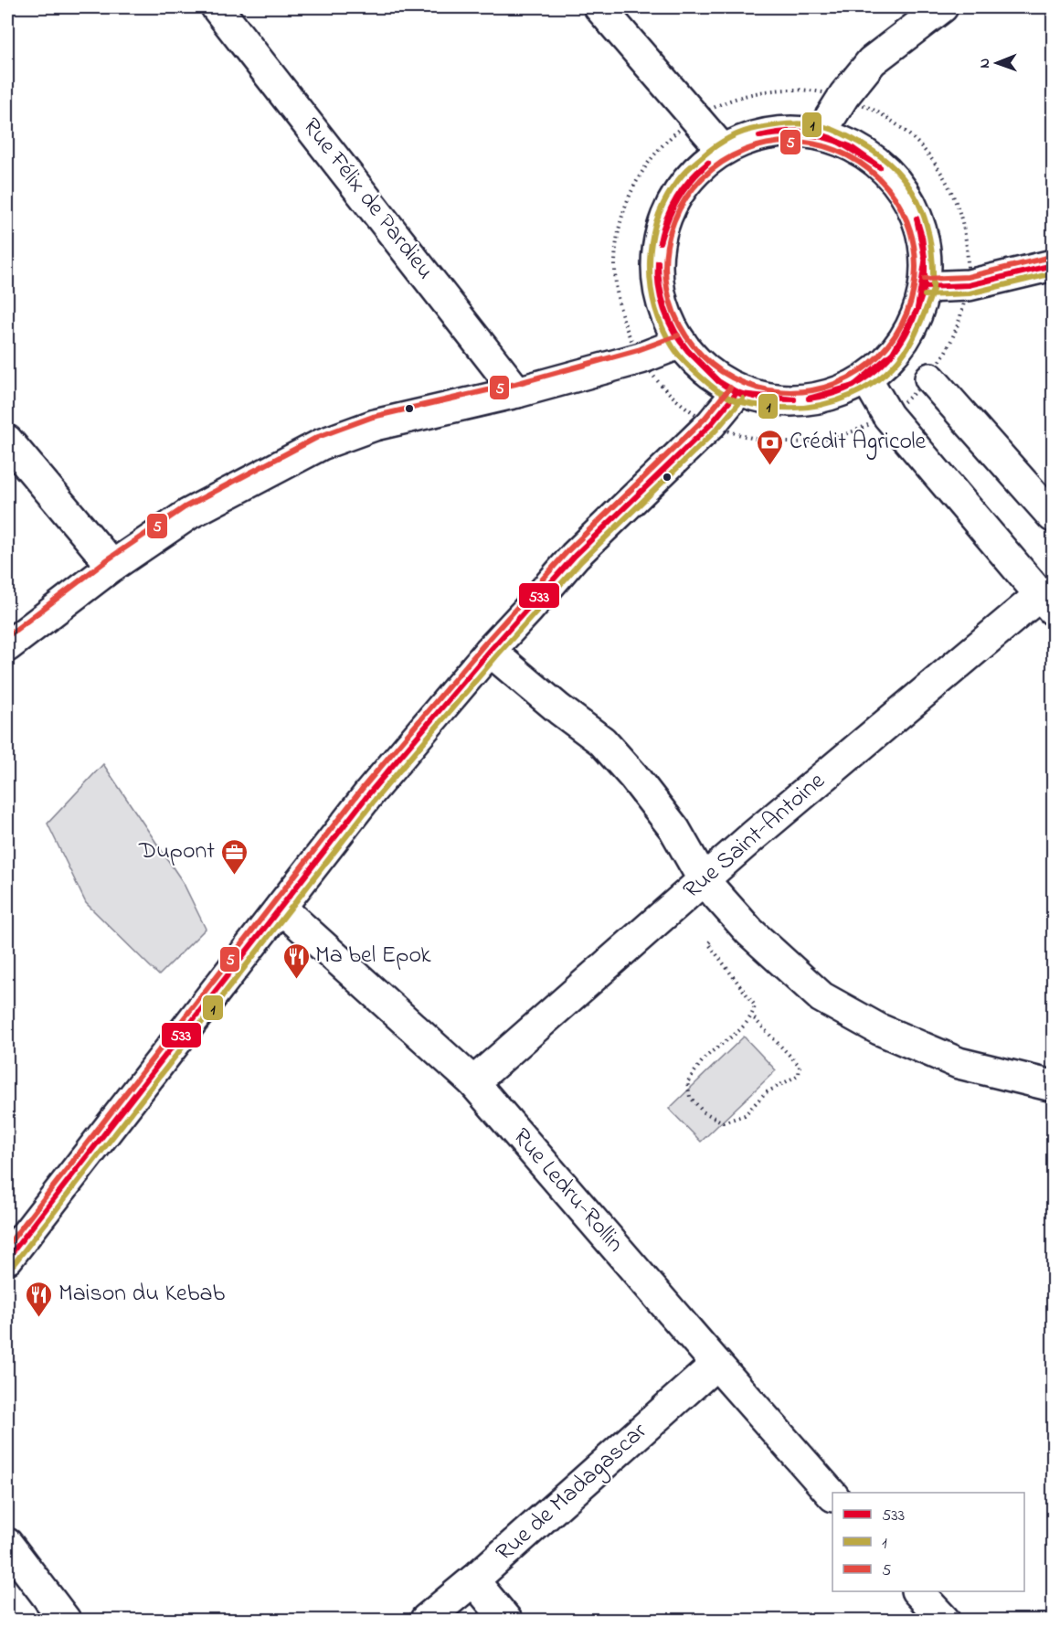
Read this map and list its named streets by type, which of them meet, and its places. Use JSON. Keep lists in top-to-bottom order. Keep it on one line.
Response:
{"streets":{"street":["Rue Félix de Pardieu","Rue Saint-Antoine","Rue Ledru-Rollin","Rue de Madagascar"]},"crossings":[["Rue Saint-Antoine","Rue Ledru-Rollin"],["Rue Ledru-Rollin","Rue de Madagascar"]],"places":{"bank":["Crédit Agricole"],"office":["Dupont"],"restaurant":["Ma bel Epok","Maison du Kebab"]},"lines":["transit line 1","transit line 533","transit line 5"],"legend":["533","1","5"],"north":"left"}
